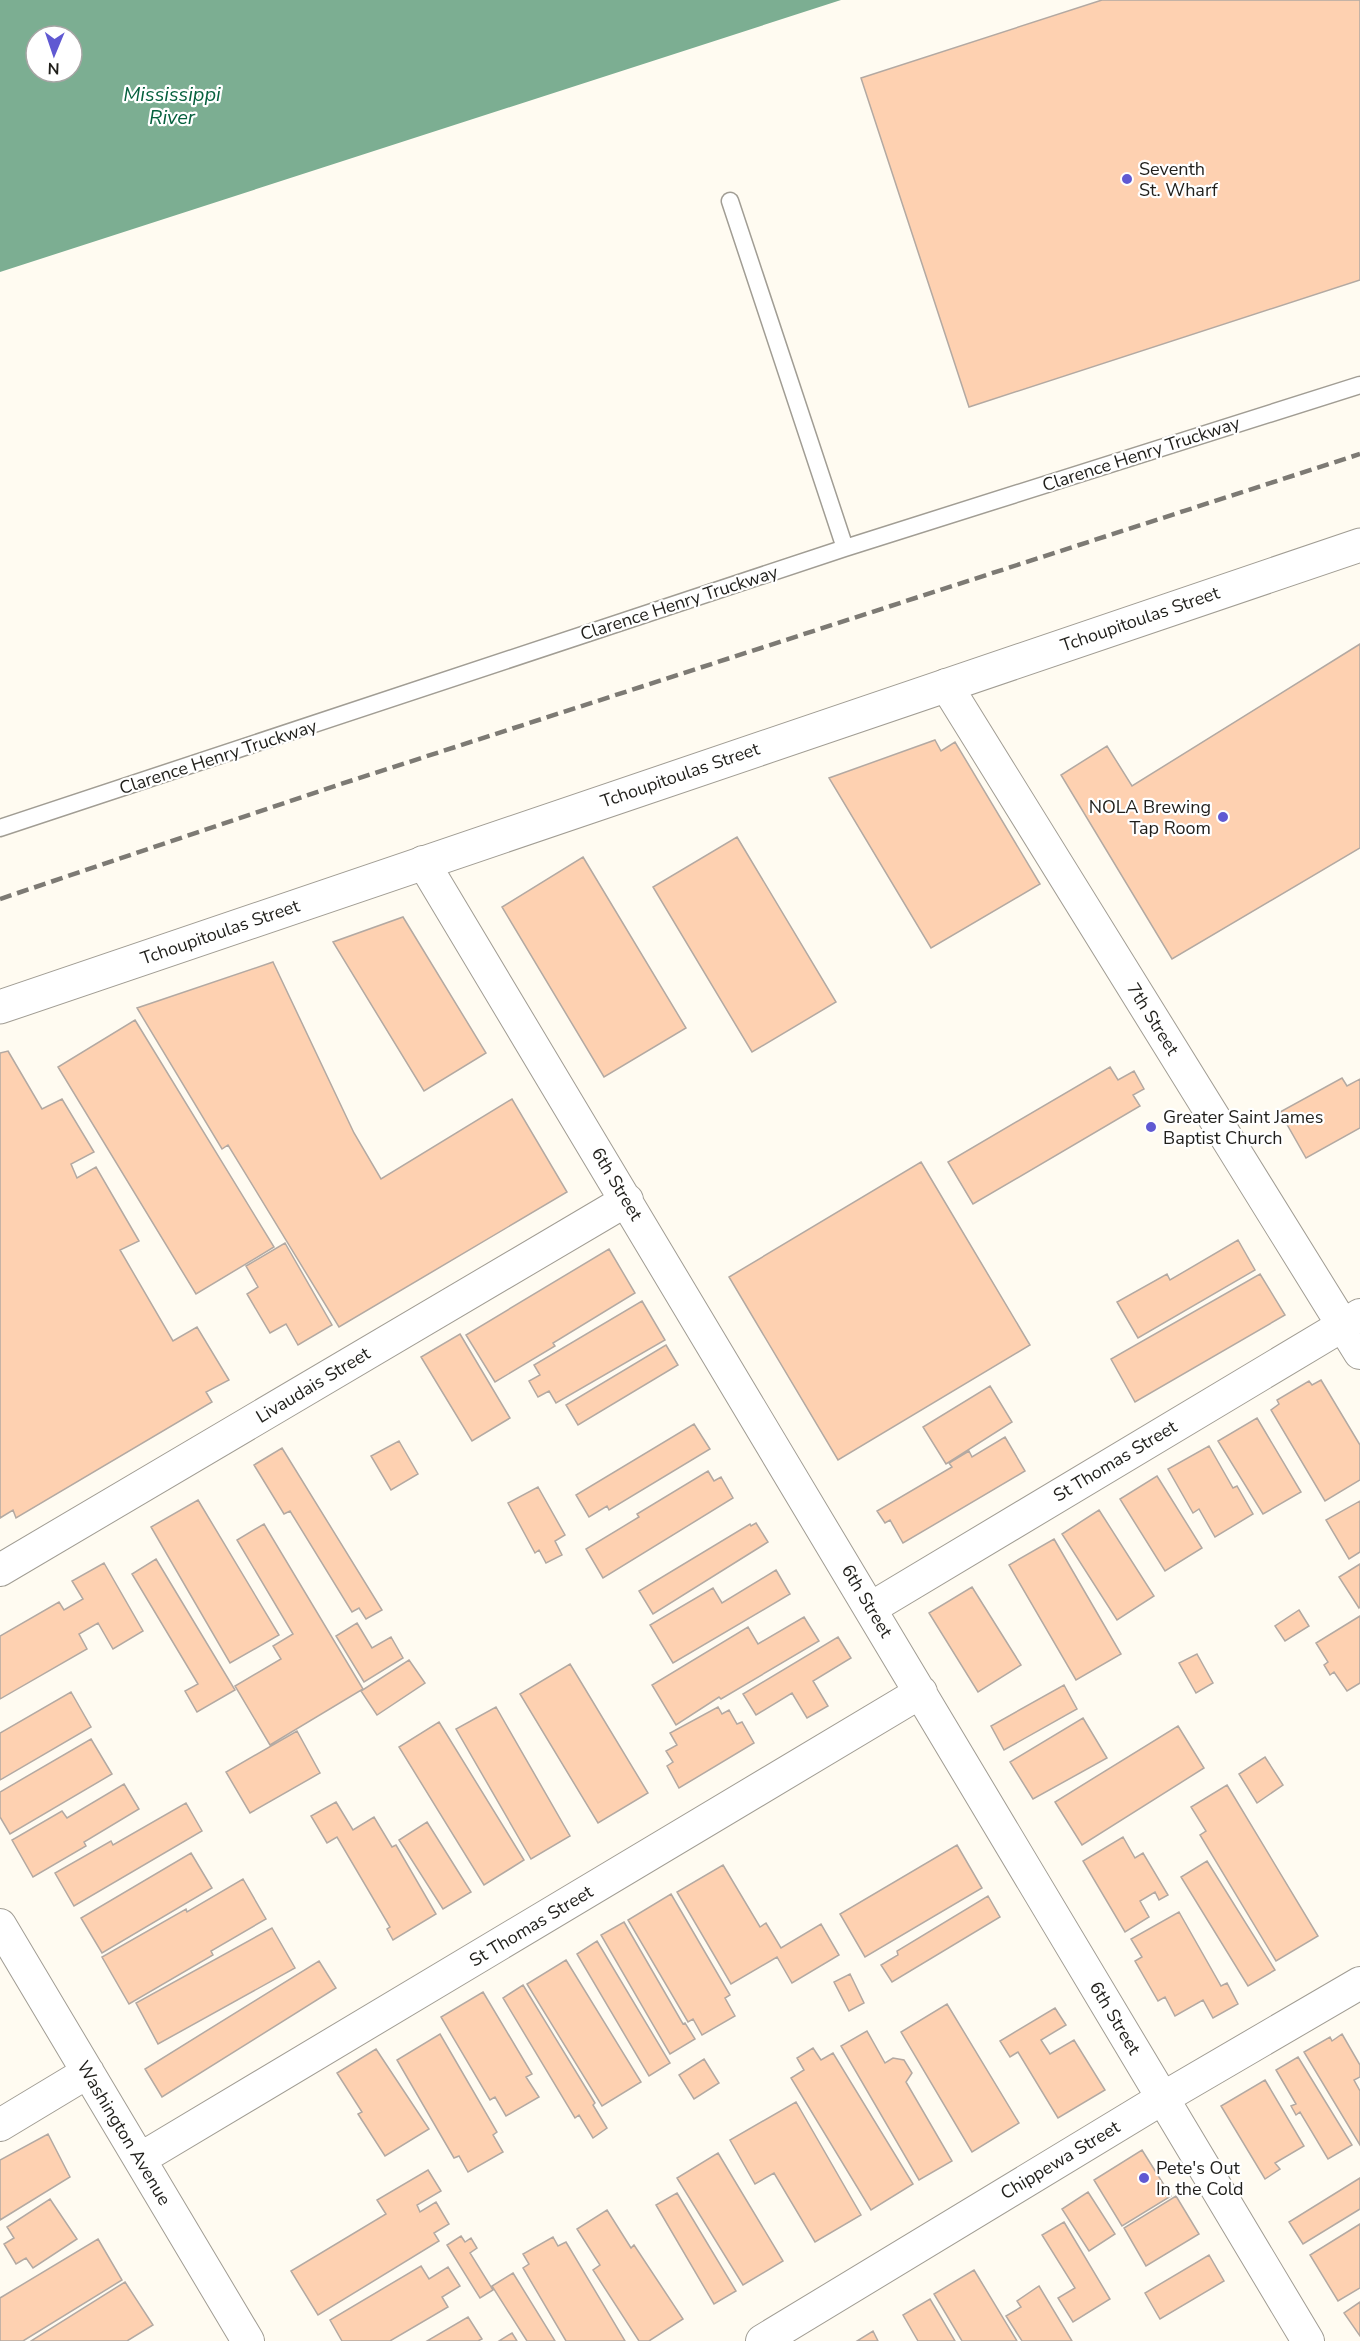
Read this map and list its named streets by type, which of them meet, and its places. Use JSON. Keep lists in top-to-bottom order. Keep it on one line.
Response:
{"streets":{"street":["Tchoupitoulas Street","7th Street","6th Street","Livaudais Street","St Thomas Street","Washington Avenue","Chippewa Street"],"lane":["Clarence Henry Truckway"]},"crossings":[["Tchoupitoulas Street","7th Street"],["Tchoupitoulas Street","6th Street"],["7th Street","St Thomas Street"],["6th Street","Livaudais Street"],["6th Street","St Thomas Street"],["6th Street","Chippewa Street"],["St Thomas Street","Washington Avenue"]],"water":["Mississippi River"],"places":["Seventh St. Wharf","NOLA Brewing Tap Room","Greater Saint James Baptist Church","Pete's Out In the Cold"],"north":"bottom"}
